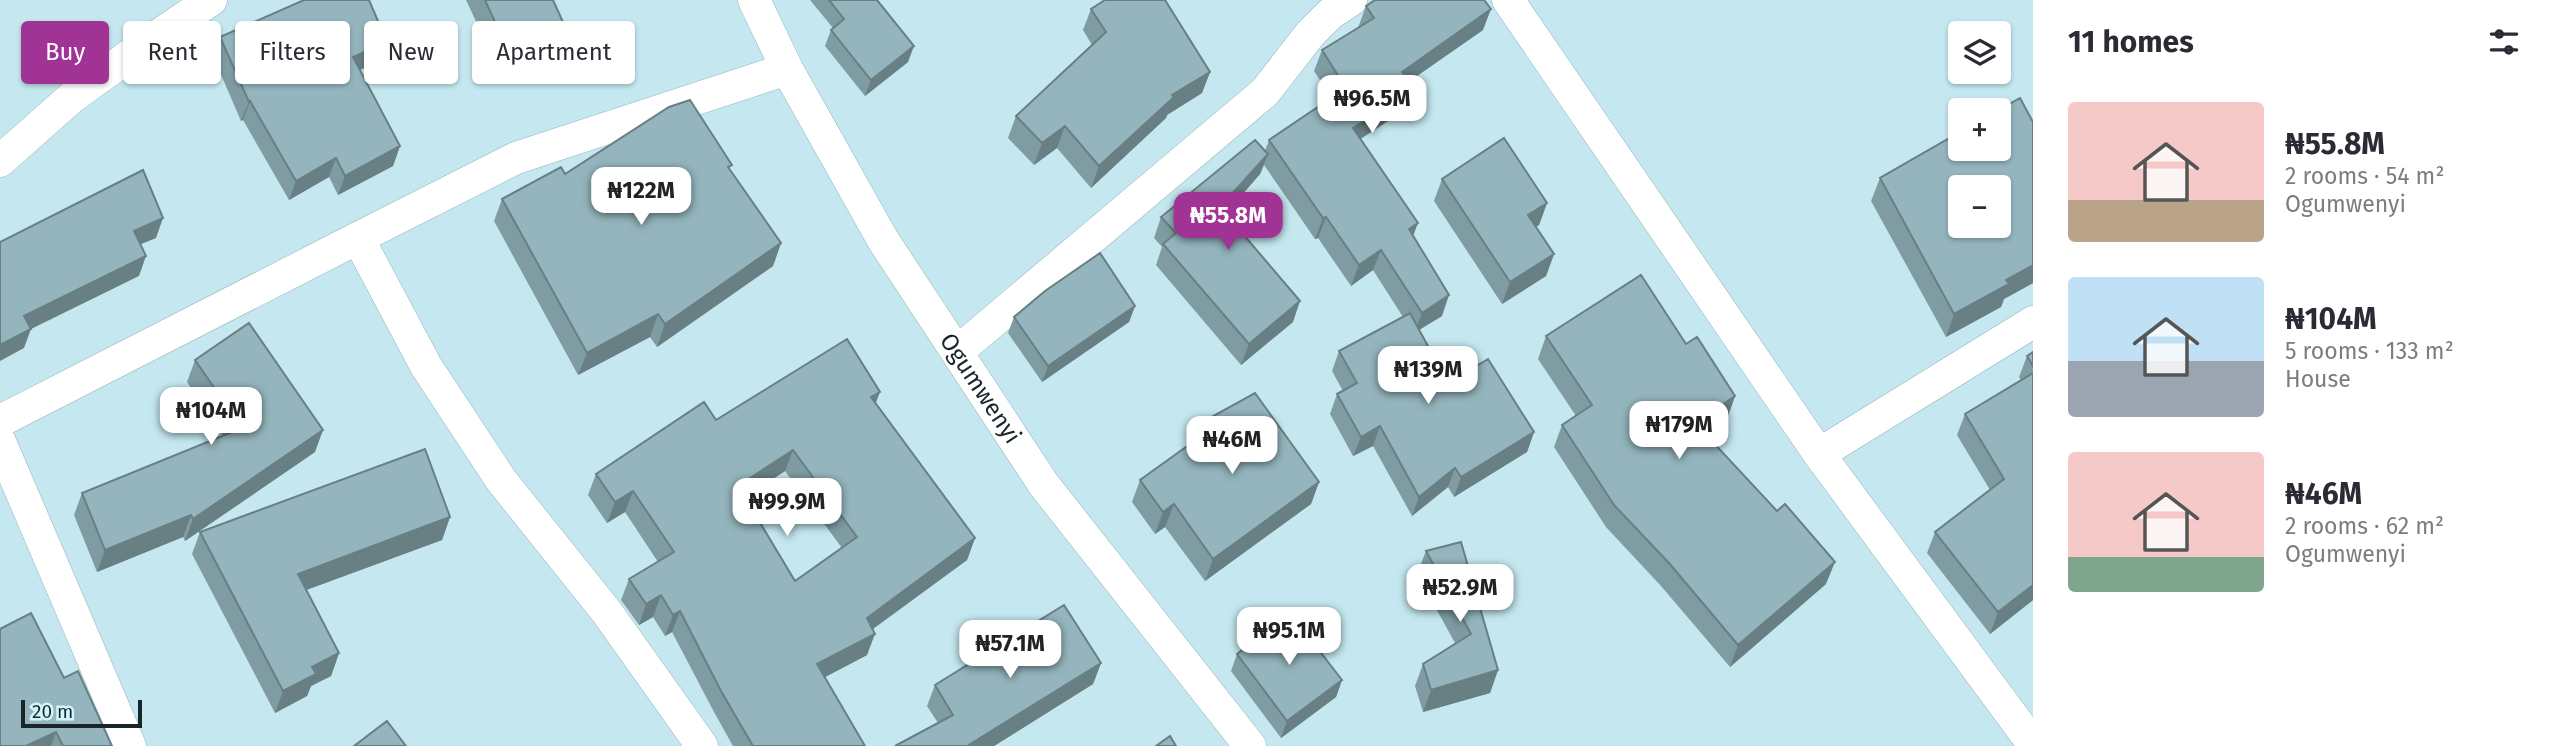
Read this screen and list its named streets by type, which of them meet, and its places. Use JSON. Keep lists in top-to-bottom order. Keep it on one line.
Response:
{"streets":{"street":["Ogumwenyi"]},"scale_bar":"20 m","page":{"heading":"11 homes","map_buttons":["+","−"],"chip":["Buy","Rent","Filters","New","Apartment"],"price":["₦96.5M","₦122M","₦55.8M","₦139M","₦104M","₦179M","₦46M","₦99.9M","₦52.9M","₦95.1M","₦57.1M"],"list":[{"name":"₦55.8M","note":"2 rooms · 54 m² · Ogumwenyi"},{"name":"₦104M","note":"5 rooms · 133 m² · House"},{"name":"₦46M","note":"2 rooms · 62 m² · Ogumwenyi"}],"scale":"20 m"}}
